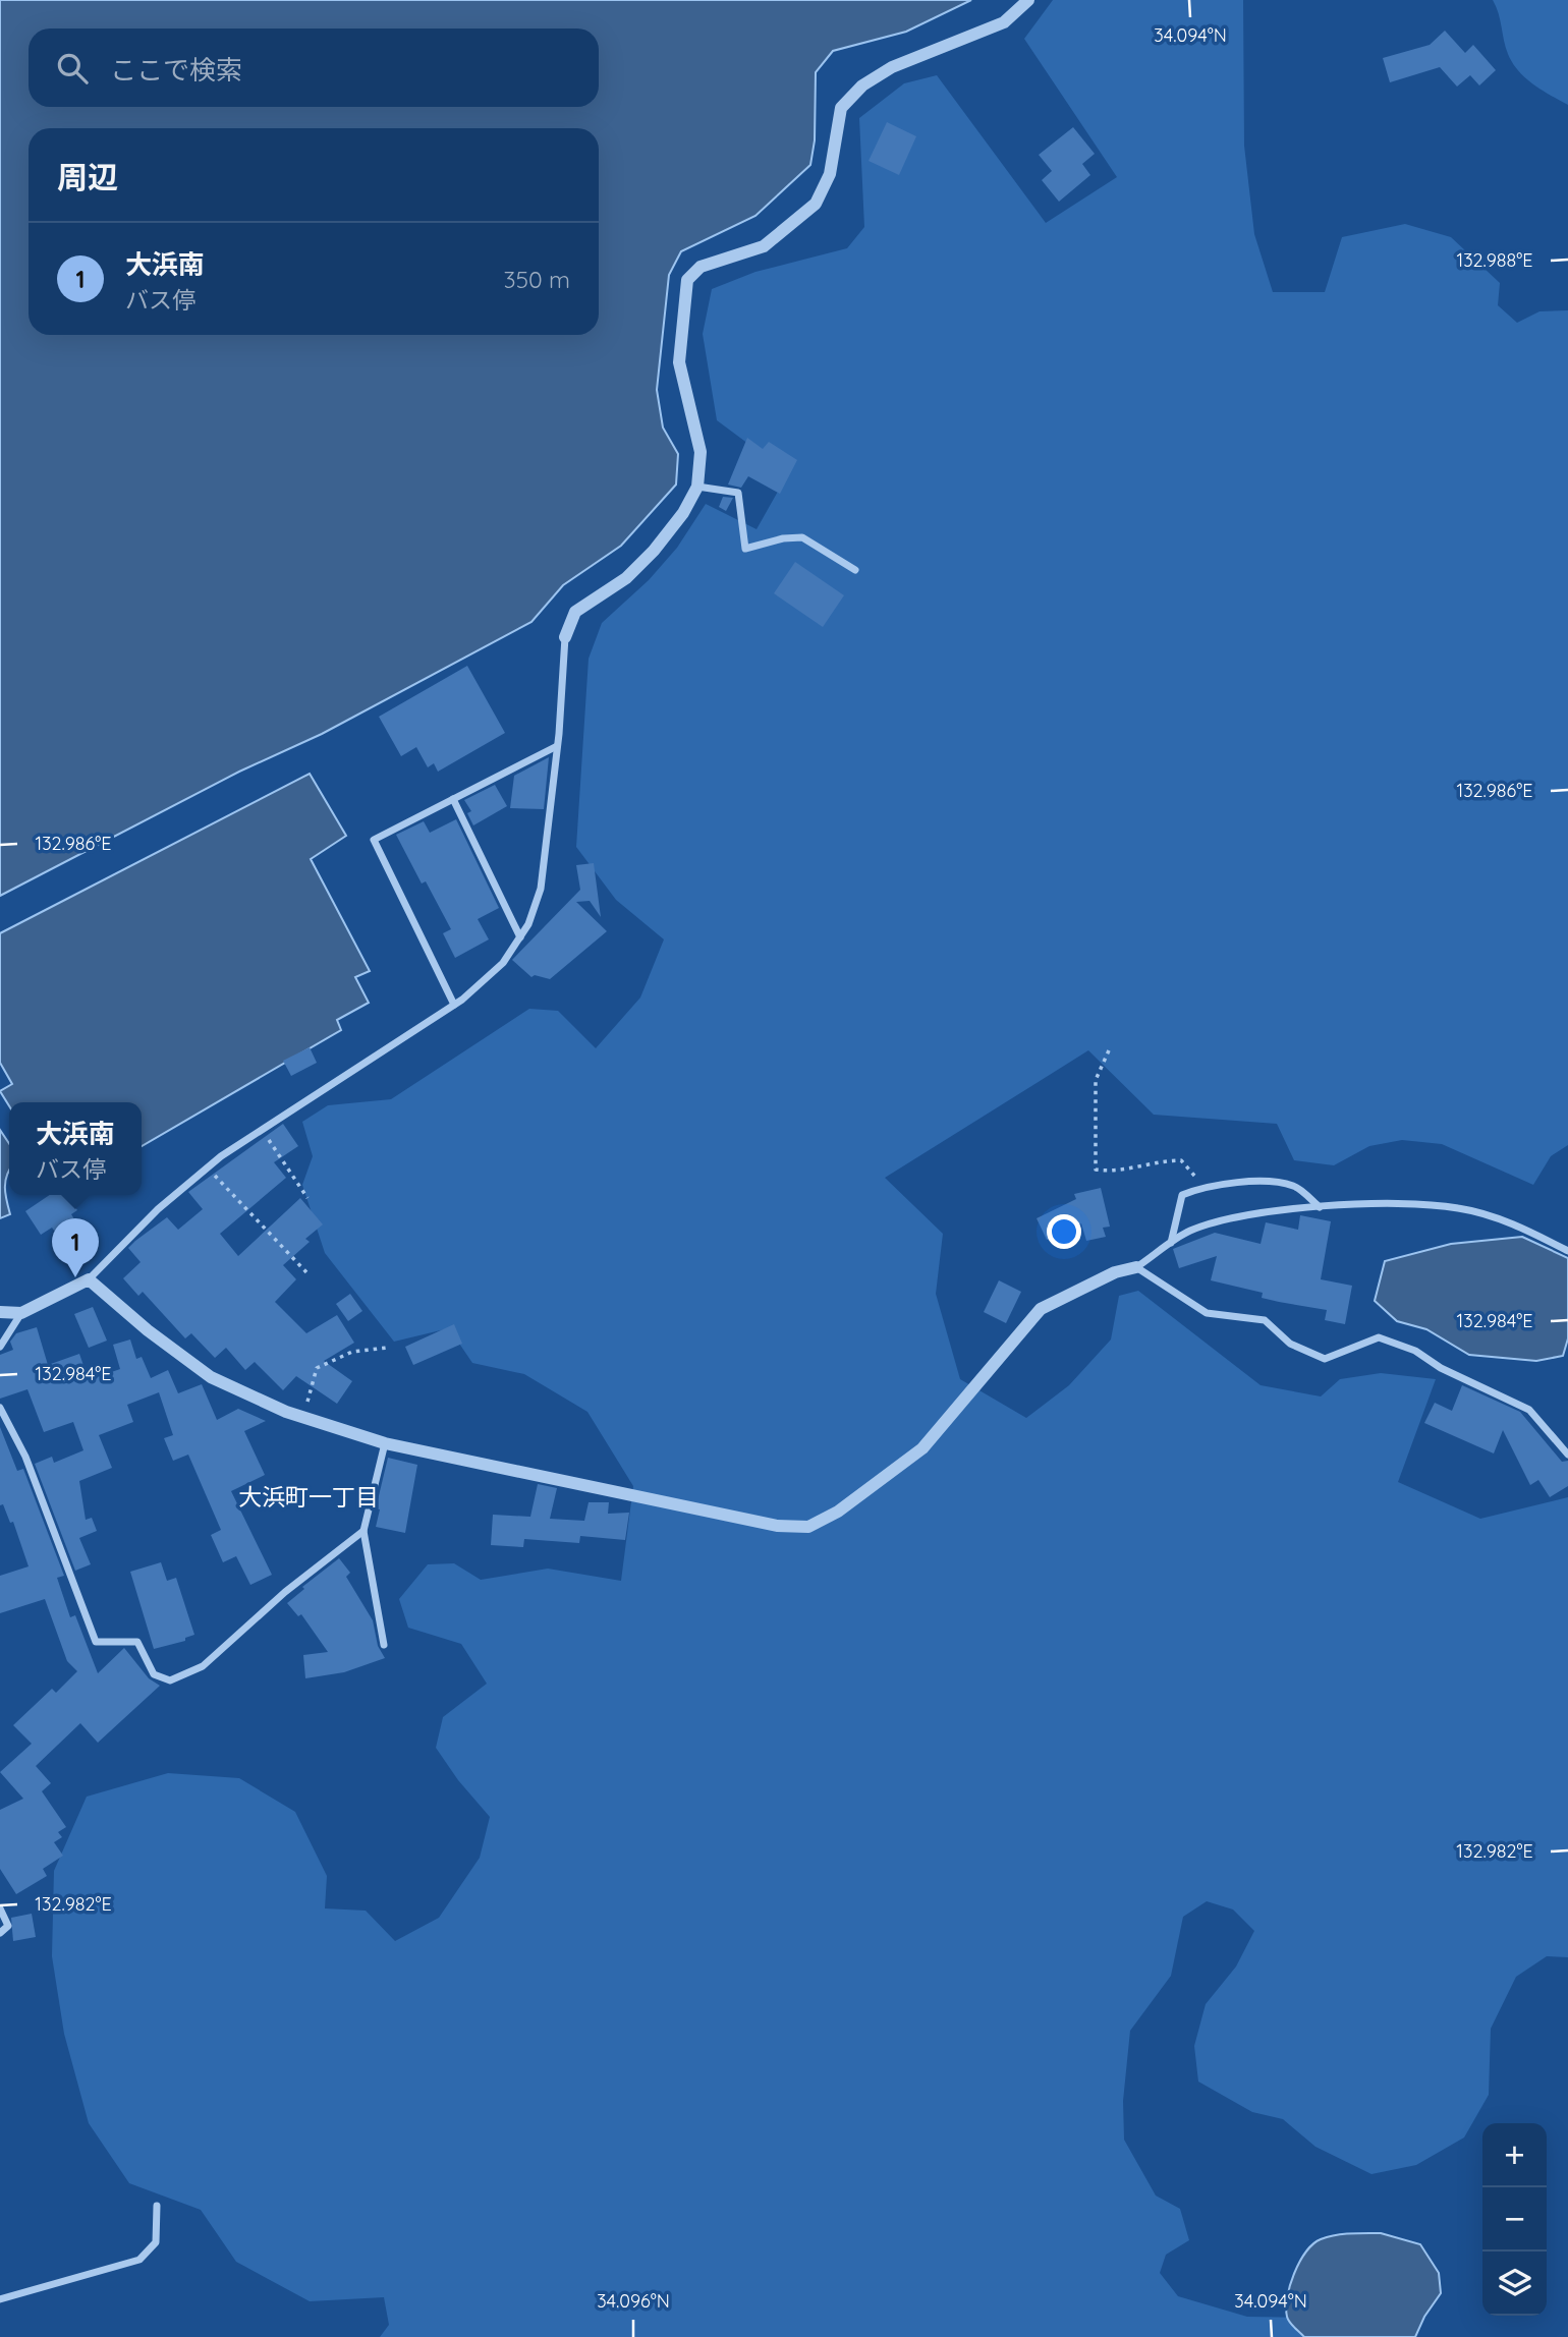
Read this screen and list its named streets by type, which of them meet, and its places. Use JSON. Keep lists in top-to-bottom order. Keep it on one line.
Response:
{"districts":["大浜町一丁目"],"page":{"search":"ここで検索","heading":"周辺","list":[{"mark":"1","name":"大浜南","note":"バス停","value":"350 m"}],"popup":["大浜南","バス停"],"pins":"1","map_buttons":["+","−"]},"coordinates":["34.094°N","132.988°E","132.986°E","132.984°E","132.982°E","34.096°N"]}
